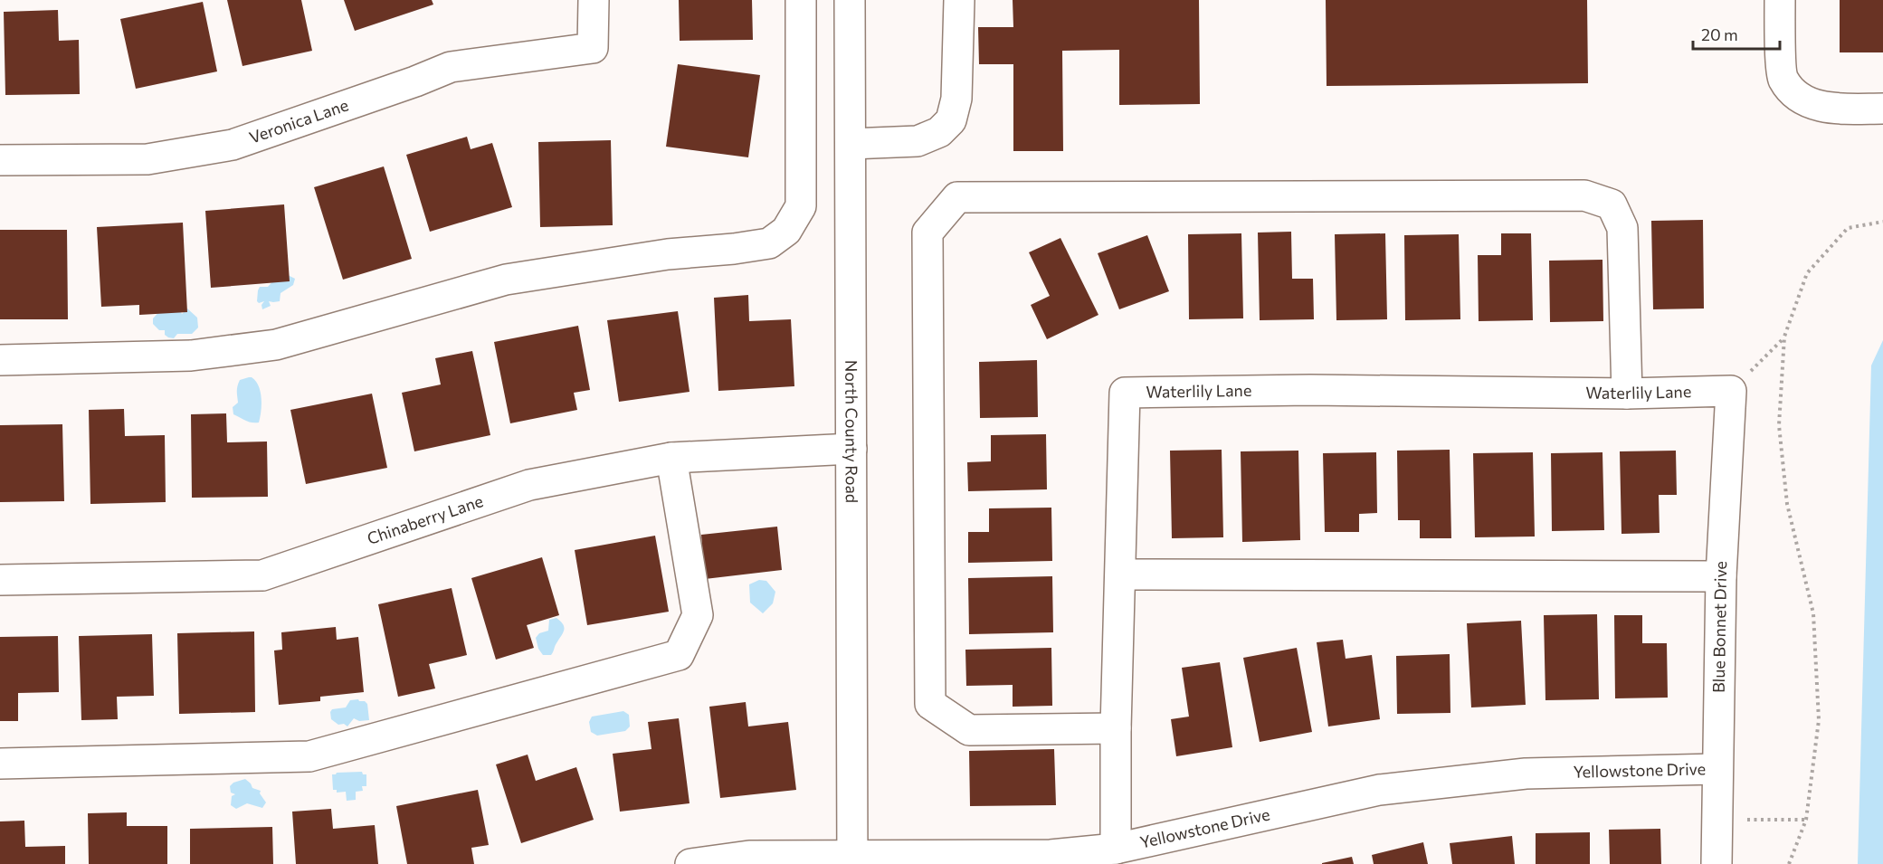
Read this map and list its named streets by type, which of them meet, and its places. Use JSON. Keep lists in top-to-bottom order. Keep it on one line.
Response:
{"streets":{"street":["Veronica Lane","Waterlily Lane","North County Road","Chinaberry Lane","Blue Bonnet Drive","Yellowstone Drive"]},"crossings":[["Waterlily Lane","Blue Bonnet Drive"],["Waterlily Lane","Yellowstone Drive"],["North County Road","Chinaberry Lane"],["North County Road","Yellowstone Drive"],["Blue Bonnet Drive","Yellowstone Drive"]],"scale_bar":"20 m"}
